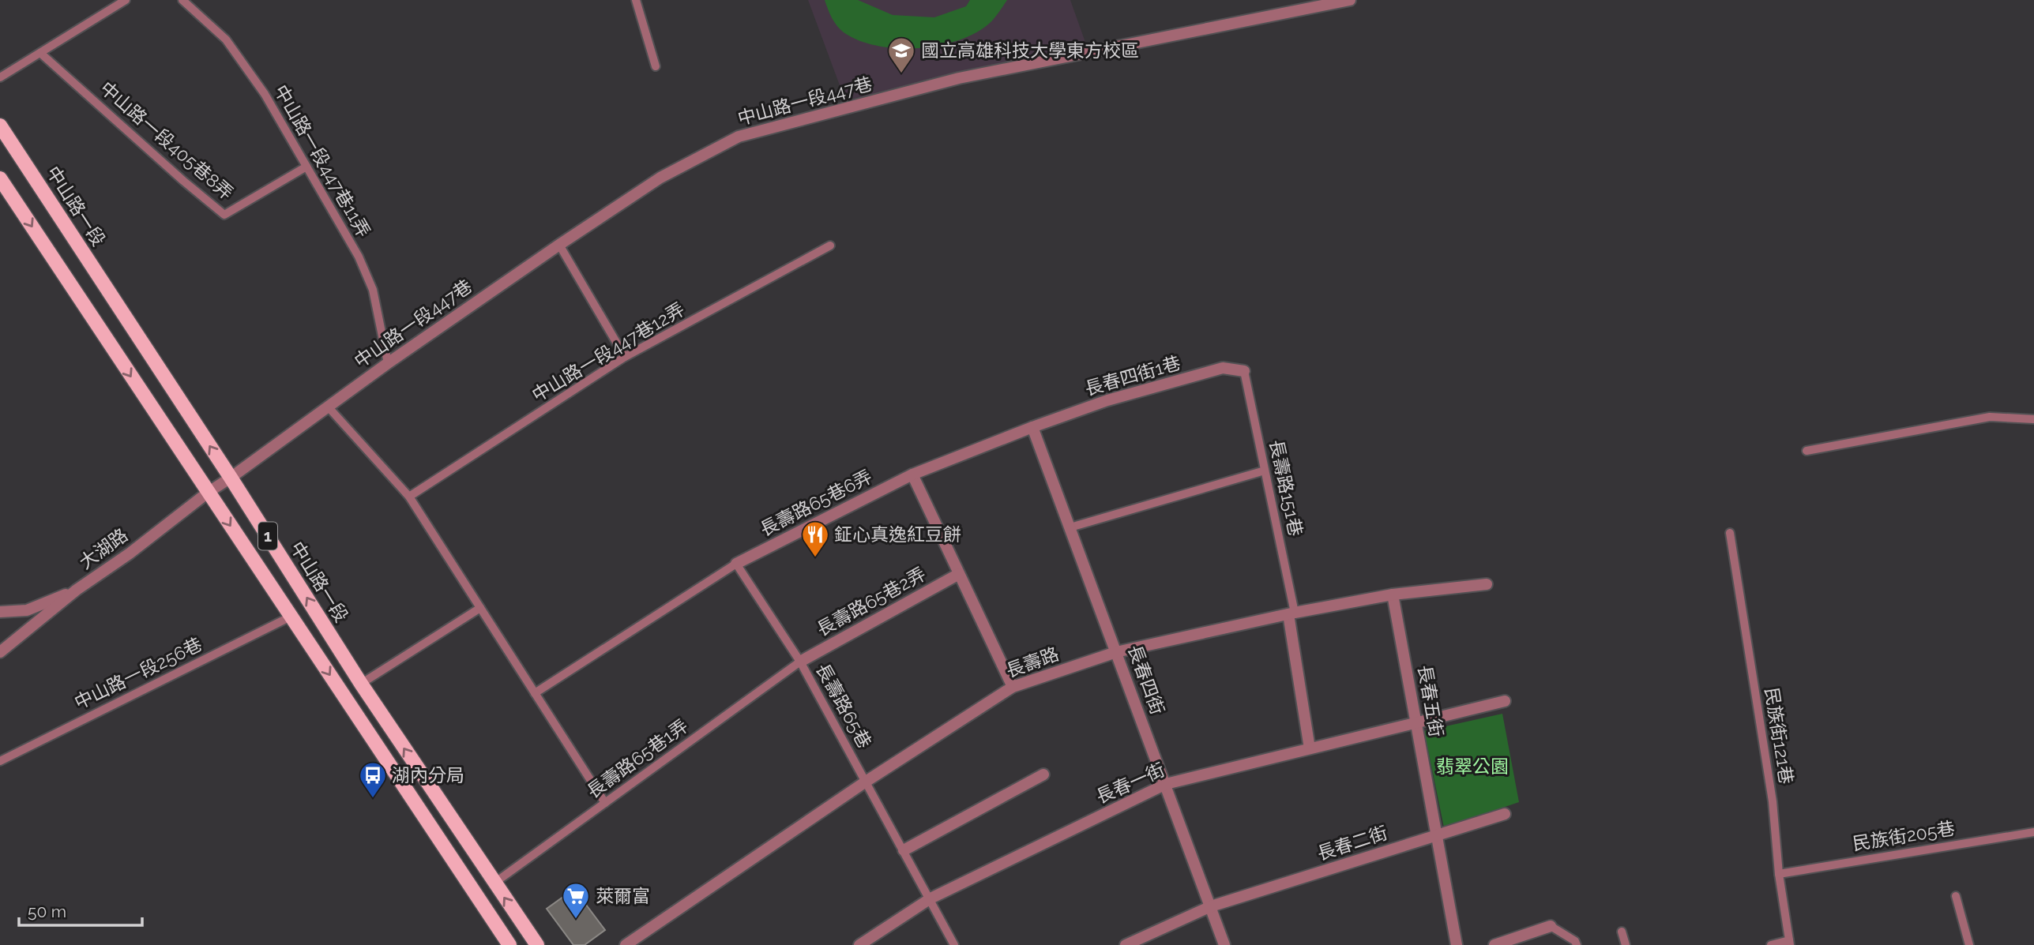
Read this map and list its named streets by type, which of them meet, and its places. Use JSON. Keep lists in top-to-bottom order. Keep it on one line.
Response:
{"streets":{"main road":["中山路一段","1"],"street":["中山路一段447巷","長春四街1巷","長壽路65巷6弄","大湖路","長壽路65巷2弄","長壽路","長春四街","長春五街","長春一街","長春二街"],"lane":["中山路一段405巷8弄","中山路一段447巷11弄","中山路一段447巷12弄","長壽路151巷","中山路一段256巷","長壽路65巷","民族街121巷","長壽路65巷1弄","民族街205巷"]},"crossings":[["中山路一段447巷","中山路一段447巷11弄"],["中山路一段447巷","中山路一段"],["中山路一段447巷","大湖路"],["中山路一段405巷8弄","中山路一段447巷11弄"],["中山路一段","大湖路"],["中山路一段","長壽路65巷1弄"],["長春四街1巷","長壽路151巷"],["長春四街1巷","長壽路65巷6弄"],["長春四街1巷","長春四街"],["長壽路151巷","長壽路"],["長壽路65巷6弄","長壽路65巷"],["1","大湖路"],["1","中山路一段256巷"],["長壽路65巷2弄","長壽路65巷"],["長壽路65巷2弄","長壽路65巷1弄"],["長壽路","長春四街"],["長壽路","長春五街"],["長壽路","長壽路65巷"],["長春四街","長春一街"],["長春四街","長春二街"],["長春五街","長春一街"],["長春五街","長春二街"],["長壽路65巷","長壽路65巷1弄"],["長壽路65巷","長春一街"],["民族街121巷","民族街205巷"]],"parks":["翡翠公園"],"places":{"school or university":["國立高雄科技大學東方校區"],"restaurant":["鉦心真逸紅豆餅"],"bus stop":["湖內分局"],"supermarket":["萊爾富"]},"scale_bar":"50 m"}
